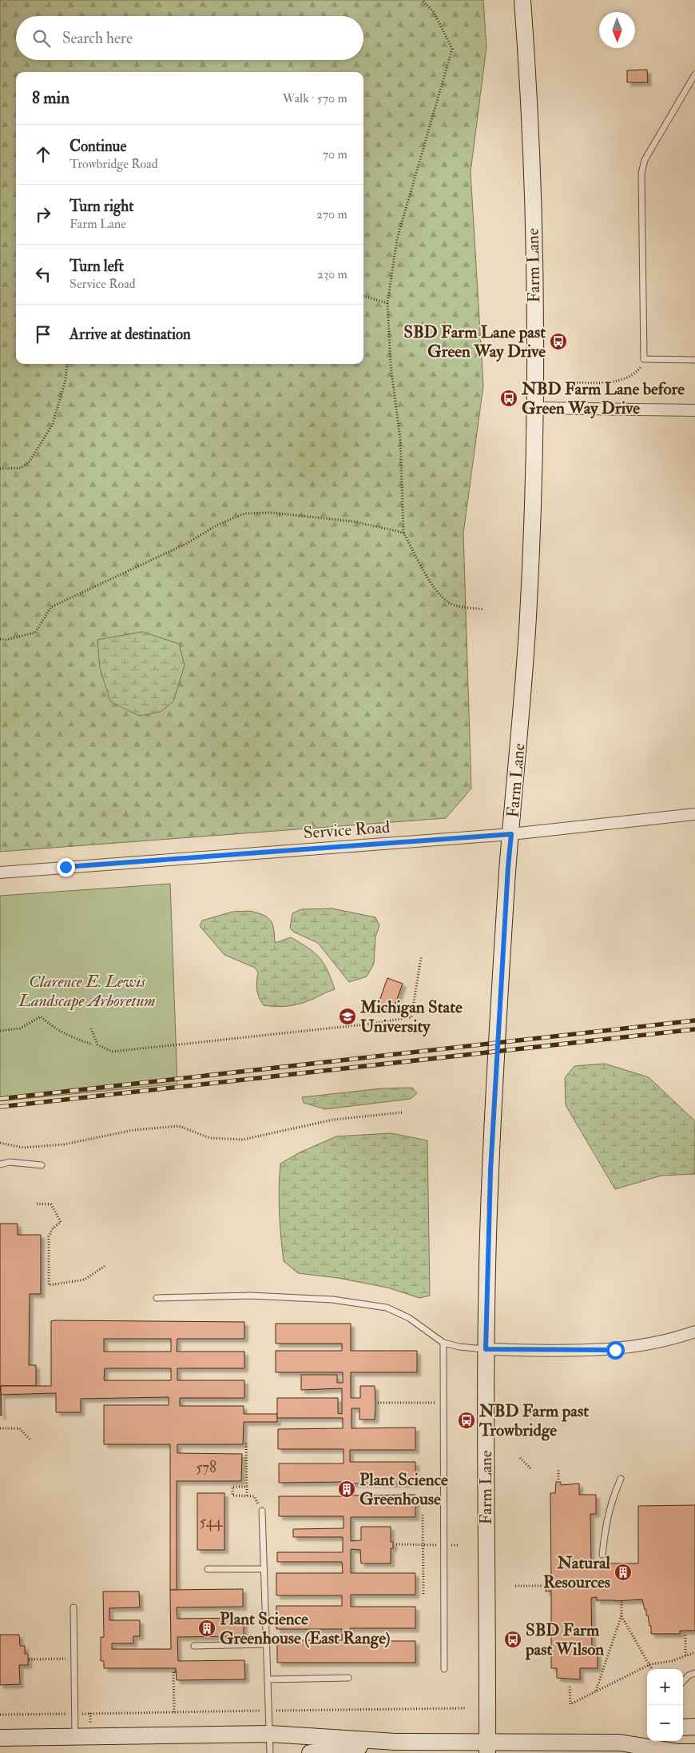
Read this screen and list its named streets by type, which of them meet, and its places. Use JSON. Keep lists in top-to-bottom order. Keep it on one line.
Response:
{"streets":{"street":["Farm Lane","Service Road"]},"crossings":[["Farm Lane","Service Road"]],"parks":["Clarence E. Lewis Landscape Arboretum"],"places":{"bus stop":["SBD Farm Lane past Green Way Drive","NBD Farm Lane before Green Way Drive","NBD Farm past Trowbridge","SBD Farm past Wilson"],"school or university":["Michigan State University"],"building":["Plant Science Greenhouse","Natural Resources","Plant Science Greenhouse (East Range)"]},"house_numbers":["578","544"],"north":"bottom","page":{"search":"Search here","heading":["8 min","Walk · 570 m"],"list":[["Continue","Trowbridge Road","70 m"],["Turn right","Farm Lane","270 m"],["Turn left","Service Road","230 m"],"Arrive at destination"],"map_buttons":["+","−"]}}
